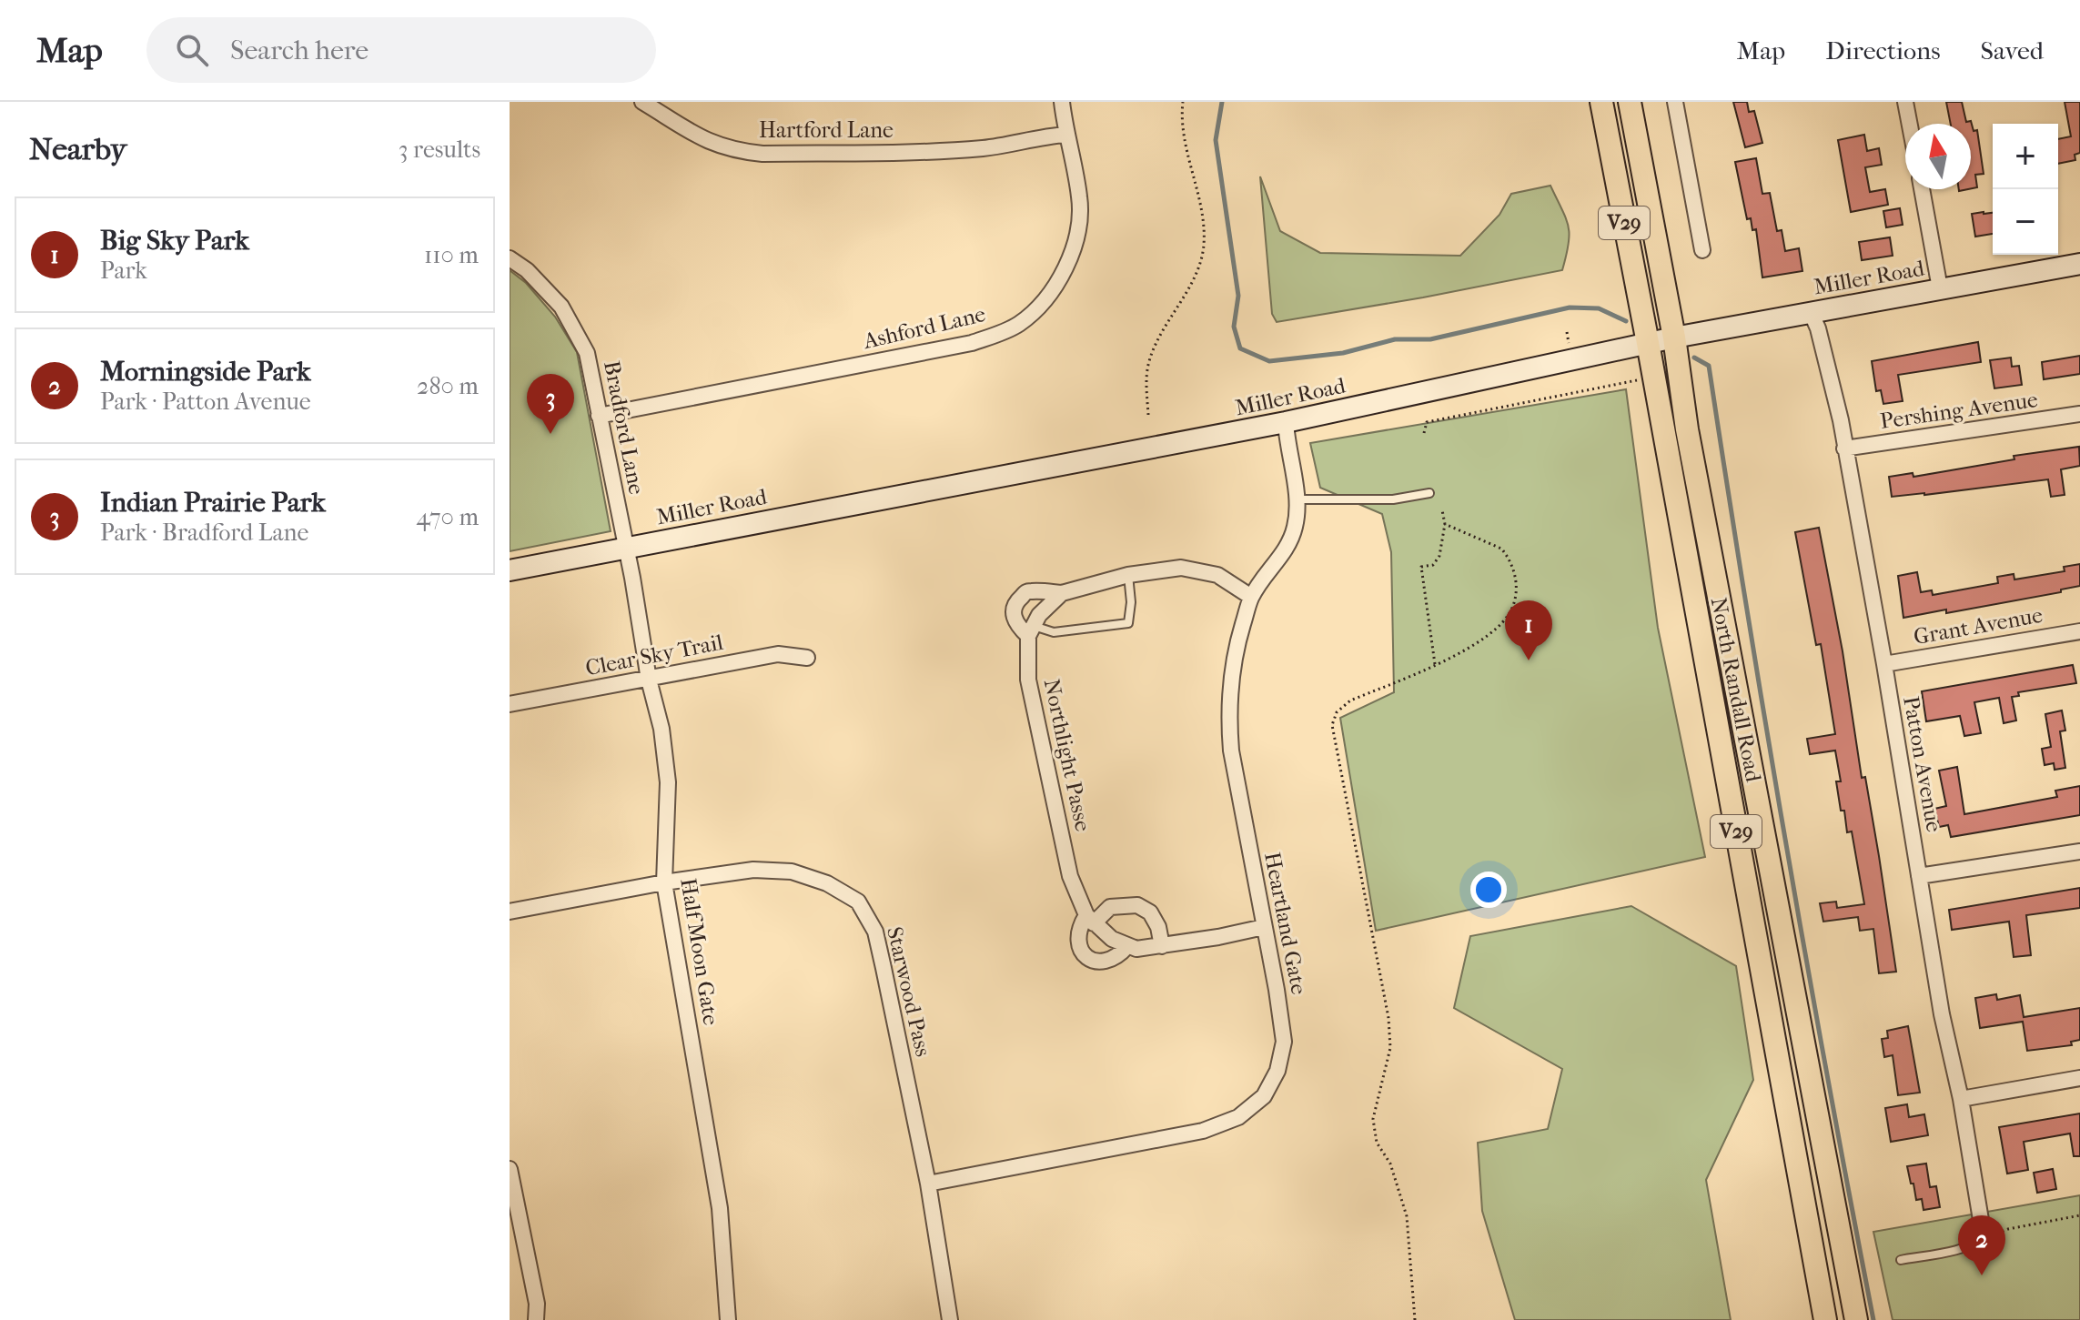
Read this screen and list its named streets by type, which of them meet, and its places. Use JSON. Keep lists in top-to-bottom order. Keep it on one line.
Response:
{"streets":{"main road":["V29","North Randall Road"],"street":["Hartford Lane","Miller Road","Ashford Lane","Pershing Avenue","Bradford Lane","Grant Avenue","Clear Sky Trail","Northlight Passe","Patton Avenue","Heartland Gate","Half Moon Gate","Starwood Pass"]},"crossings":[["Hartford Lane","Ashford Lane"],["Miller Road","Bradford Lane"],["Miller Road","North Randall Road"],["Miller Road","Patton Avenue"],["Miller Road","Heartland Gate"],["Miller Road","Half Moon Gate"],["Ashford Lane","Bradford Lane"],["Pershing Avenue","Patton Avenue"],["Bradford Lane","Half Moon Gate"],["Grant Avenue","Patton Avenue"],["Clear Sky Trail","Half Moon Gate"],["Heartland Gate","Starwood Pass"],["Half Moon Gate","Starwood Pass"]],"north":"top","page":{"header":"Map","search":"Search here","nav":["Map","Directions","Saved"],"heading":["Nearby","3 results"],"map_buttons":["+","−"],"list":[{"mark":"1","name":"Big Sky Park","note":"Park","value":"110 m"},{"mark":"2","name":"Morningside Park","note":"Park · Patton Avenue","value":"280 m"},{"mark":"3","name":"Indian Prairie Park","note":"Park · Bradford Lane","value":"470 m"}],"pins":["3","1","2"]}}
